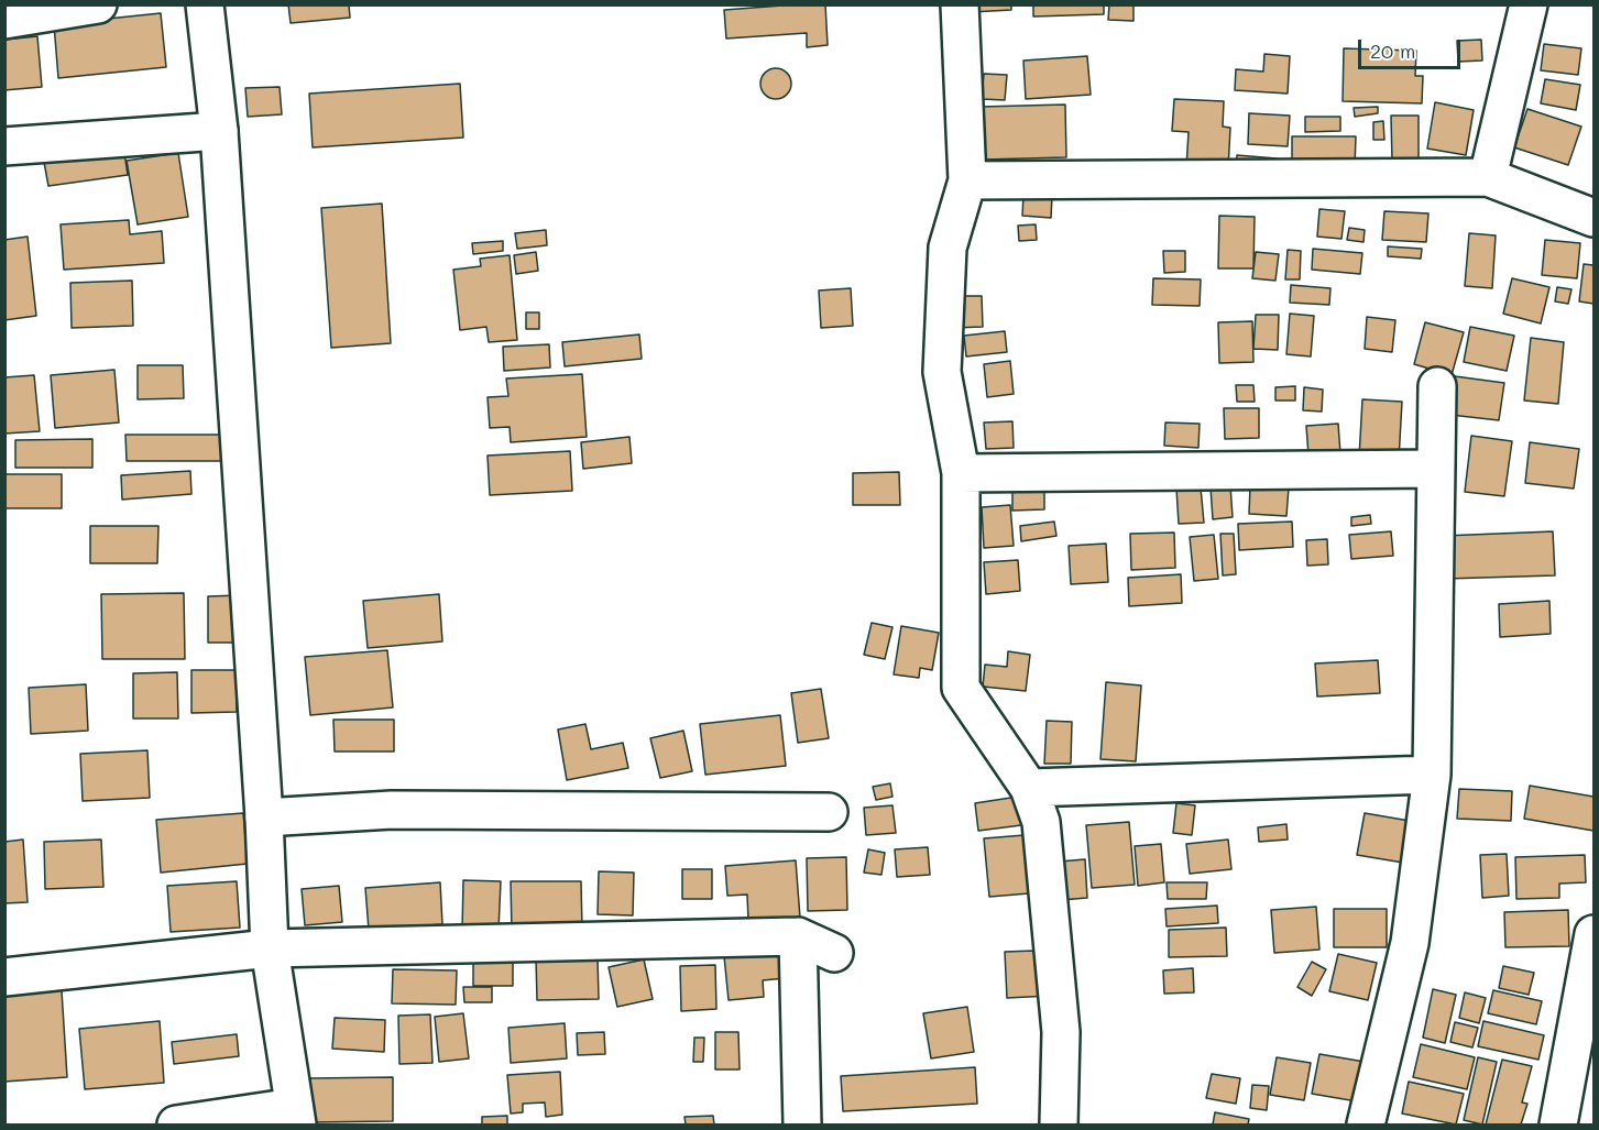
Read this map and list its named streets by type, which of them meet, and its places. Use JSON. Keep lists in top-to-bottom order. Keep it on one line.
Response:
{"scale_bar":"20 m"}
